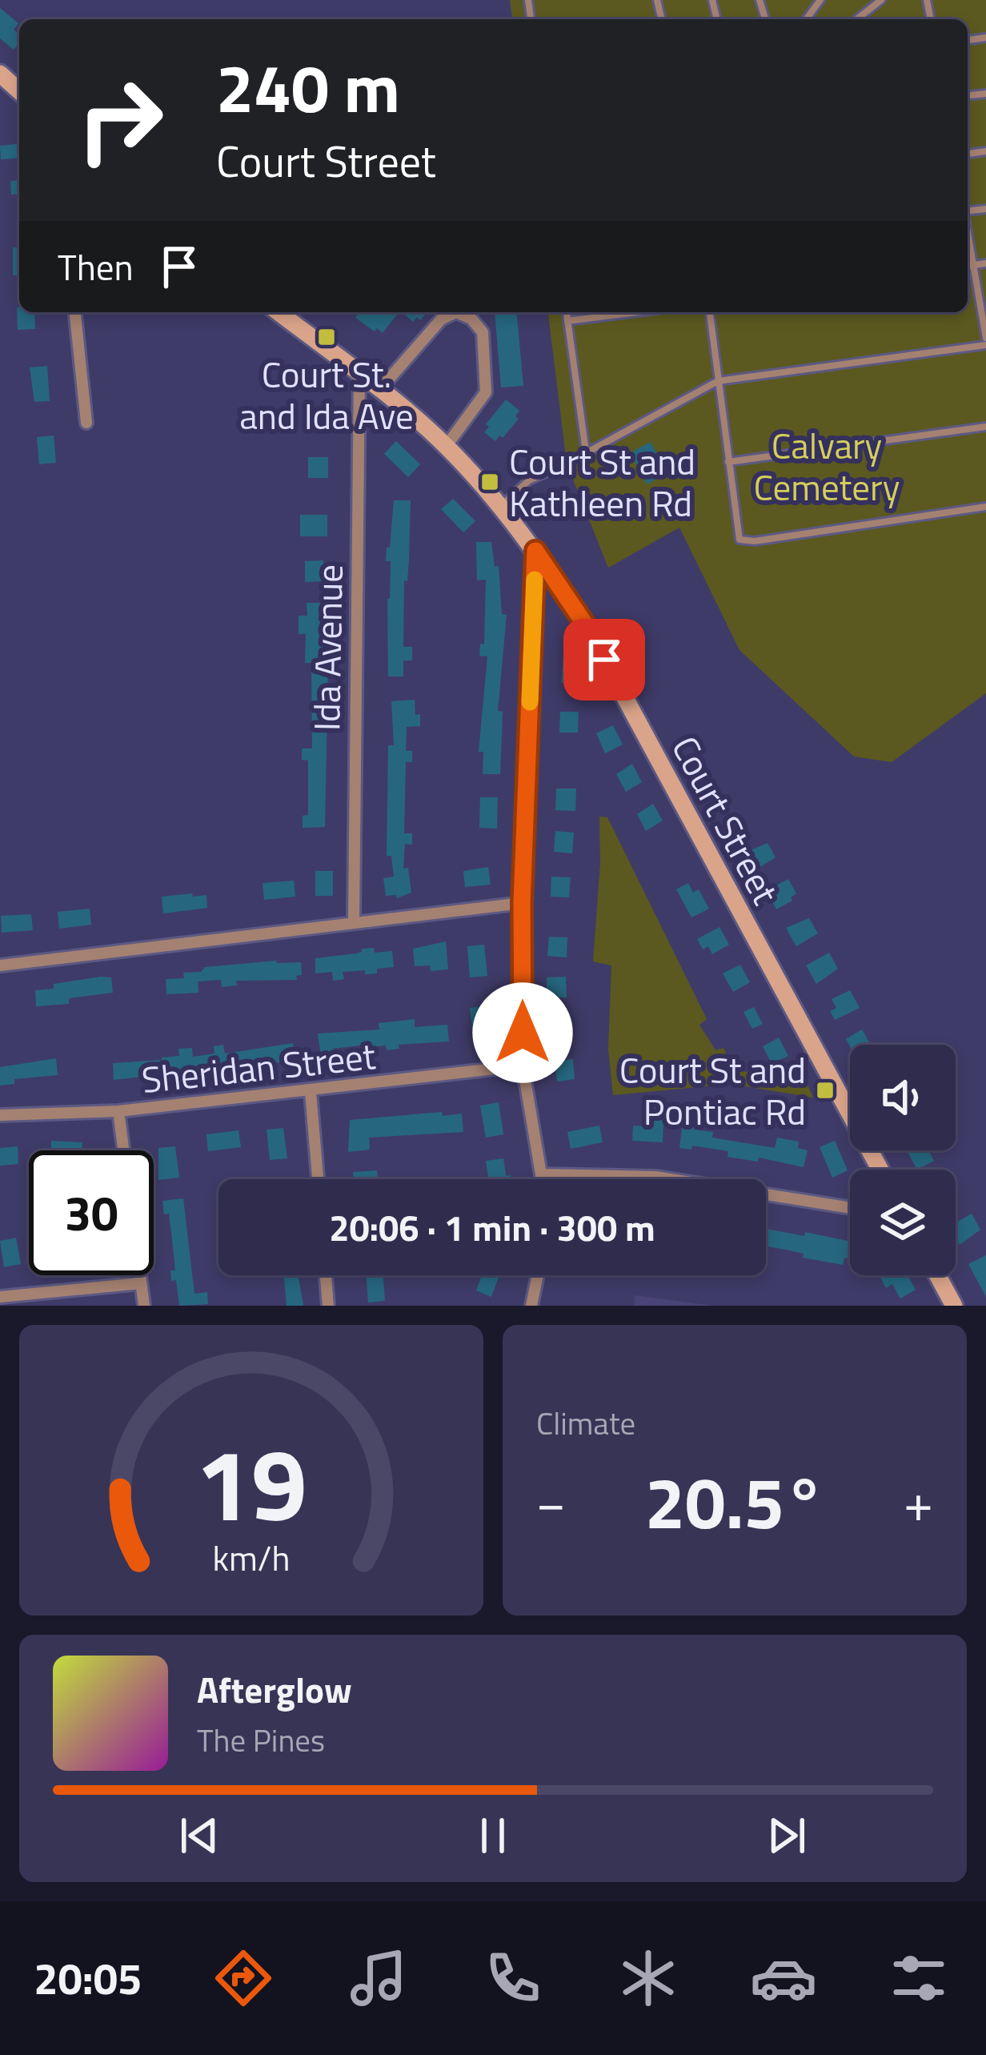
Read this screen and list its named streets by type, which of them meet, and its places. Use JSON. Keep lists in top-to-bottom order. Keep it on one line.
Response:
{"streets":{"street":["Ida Avenue","Court Street","Sheridan Street"]},"crossings":[["Ida Avenue","Court Street"]],"parks":["Calvary Cemetery"],"places":{"transit":["Court St. and Ida Ave","Court St and Kathleen Rd","Court St and Pontiac Rd"]},"page":{"turn":["240 m","Court Street"],"then":"Then","limit":"30","trip":"20:06 · 1 min · 300 m","tile":"Climate","heat":["−","20.5°","+"],"song":["Afterglow","The Pines"],"tabs":"20:05","gauge":["19","km/h"]}}
